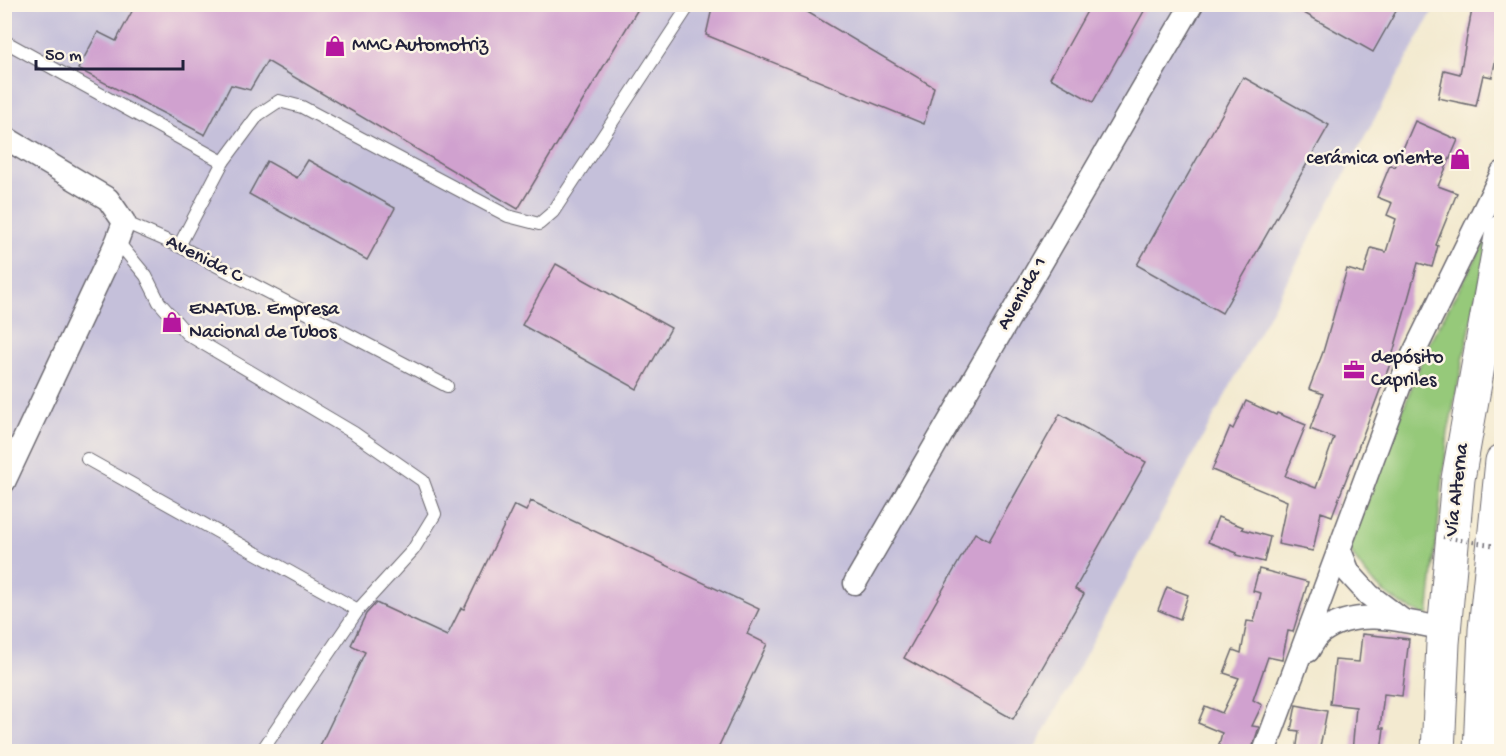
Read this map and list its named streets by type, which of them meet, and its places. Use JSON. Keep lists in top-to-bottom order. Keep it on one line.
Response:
{"streets":{"highway":["Vía Alterna"],"street":["Avenida C","Avenida 1"]},"places":{"shop":["MMC Automotriz","cerámica oriente","ENATUB. Empresa Nacional de Tubos"],"office":["depósito Capriles"]},"scale_bar":"50 m"}
